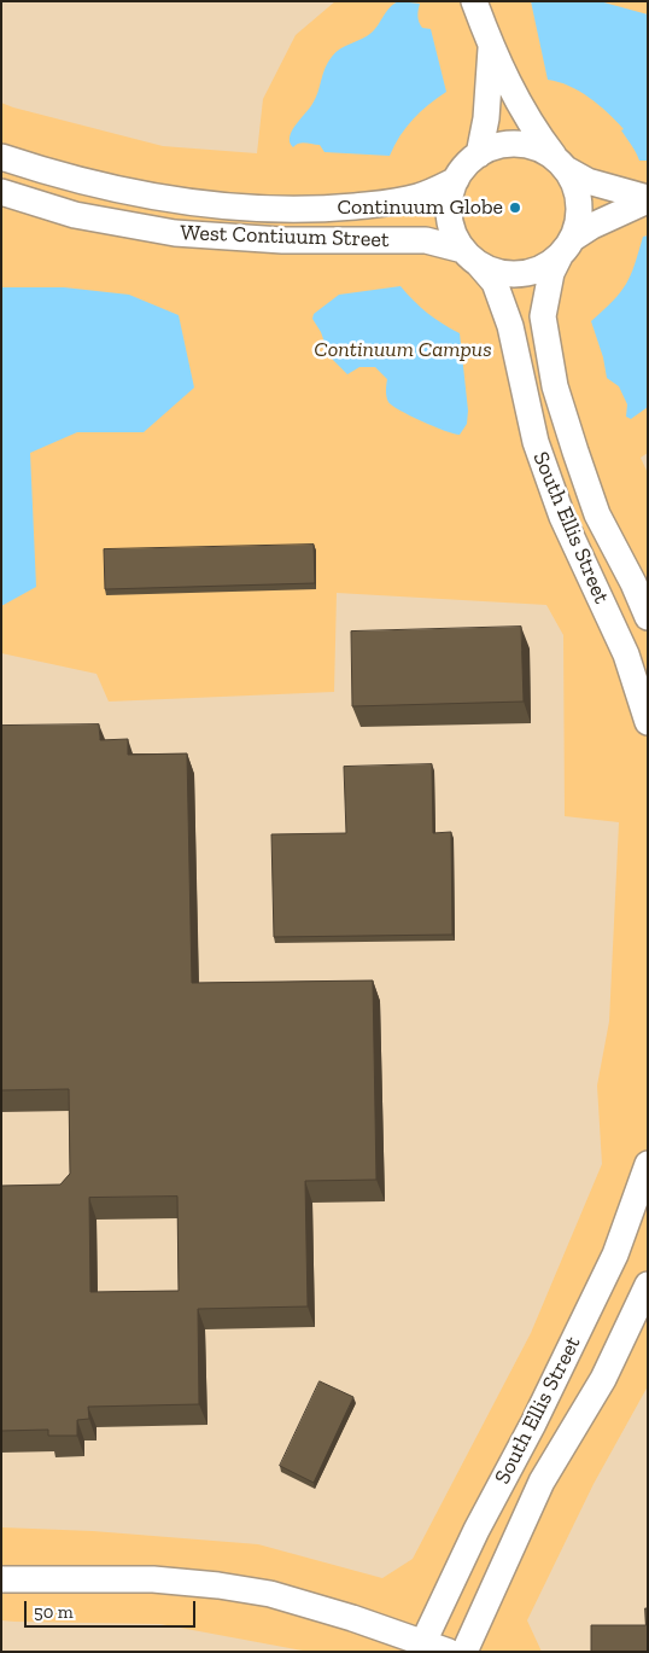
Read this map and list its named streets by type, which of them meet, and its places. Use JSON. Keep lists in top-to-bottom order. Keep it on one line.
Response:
{"streets":{"street":["West Contiuum Street","South Ellis Street"]},"crossings":[["West Contiuum Street","South Ellis Street"]],"parks":["Continuum Campus"],"places":["Continuum Globe"],"scale_bar":"50 m"}
